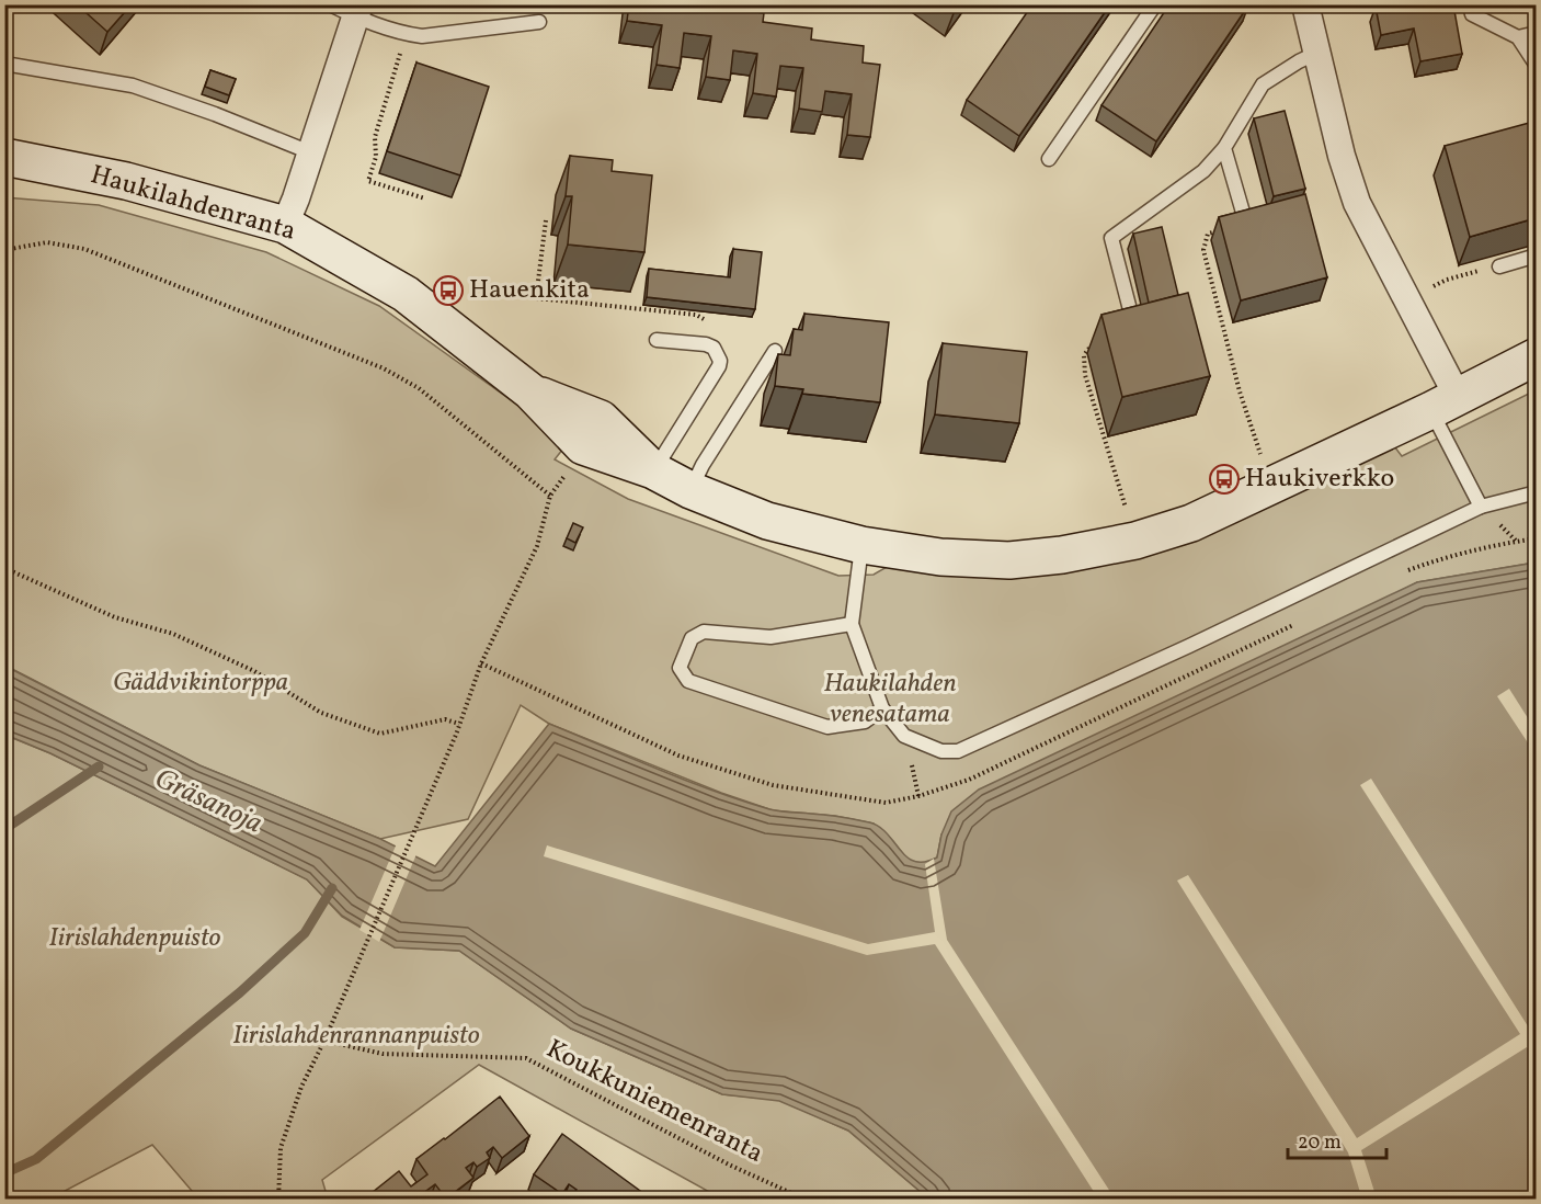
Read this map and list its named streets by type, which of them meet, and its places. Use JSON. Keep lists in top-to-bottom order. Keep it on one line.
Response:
{"streets":{"street":["Haukilahdenranta"],"path":["Koukkuniemenranta"]},"water":["Gräsanoja"],"parks":["Gäddvikintorppa","Haukilahden venesatama","Iirislahdenpuisto","Iirislahdenrannanpuisto"],"places":{"bus stop":["Hauenkita","Haukiverkko"]},"scale_bar":"20 m"}
